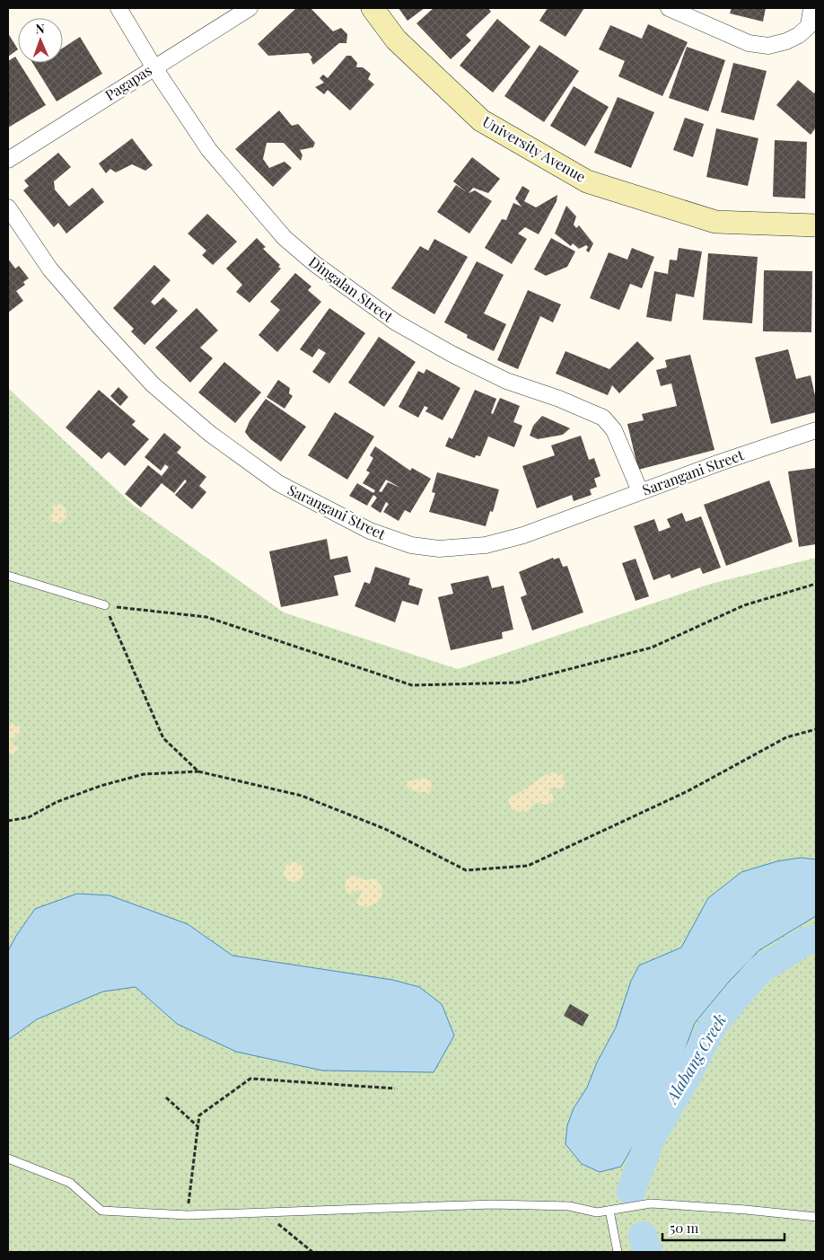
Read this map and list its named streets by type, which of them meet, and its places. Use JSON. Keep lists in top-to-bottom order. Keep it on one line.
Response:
{"streets":{"street":["Pagapas","University Avenue","Dingalan Street","Sarangani Street"]},"crossings":[["Pagapas","Dingalan Street"],["Dingalan Street","Sarangani Street"]],"water":["Alabang Creek"],"scale_bar":"50 m","north":"top"}
